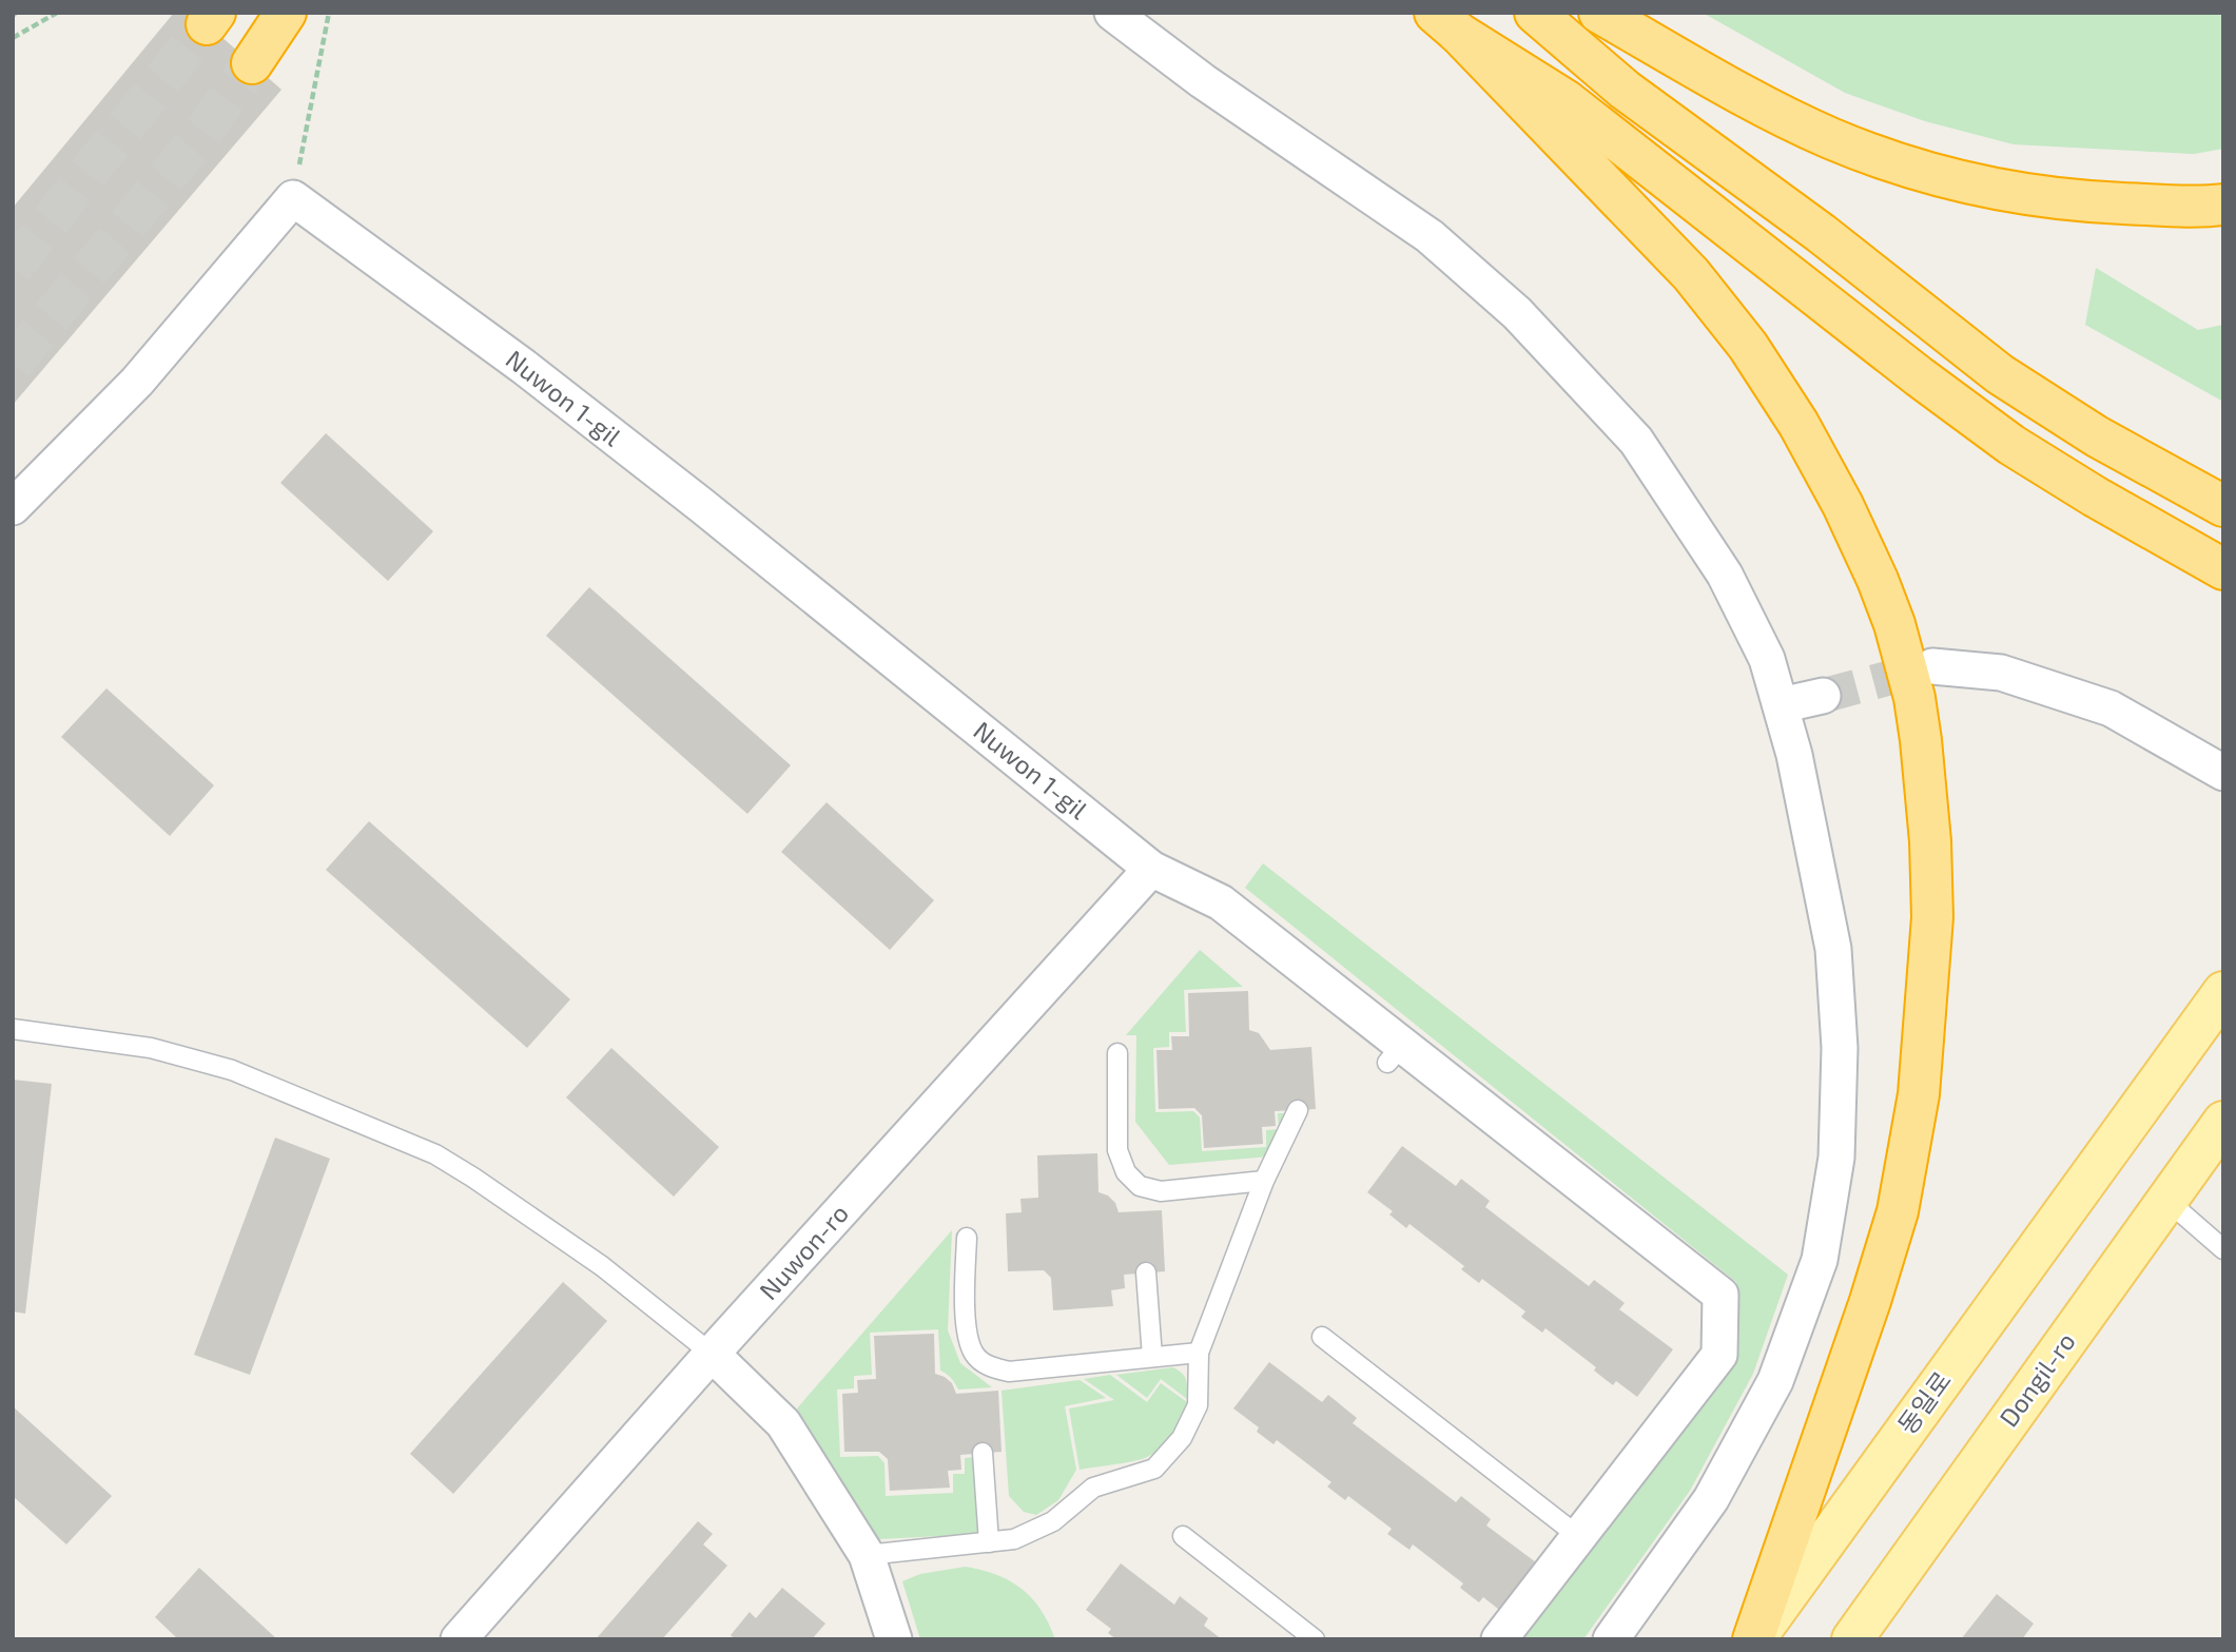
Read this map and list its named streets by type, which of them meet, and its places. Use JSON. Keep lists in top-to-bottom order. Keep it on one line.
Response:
{"streets":{"main road":["Dongil-ro","동일로"],"street":["Nuwon 1-gil","Nuwon-ro"]},"crossings":[["Nuwon 1-gil","Nuwon-ro"]]}
